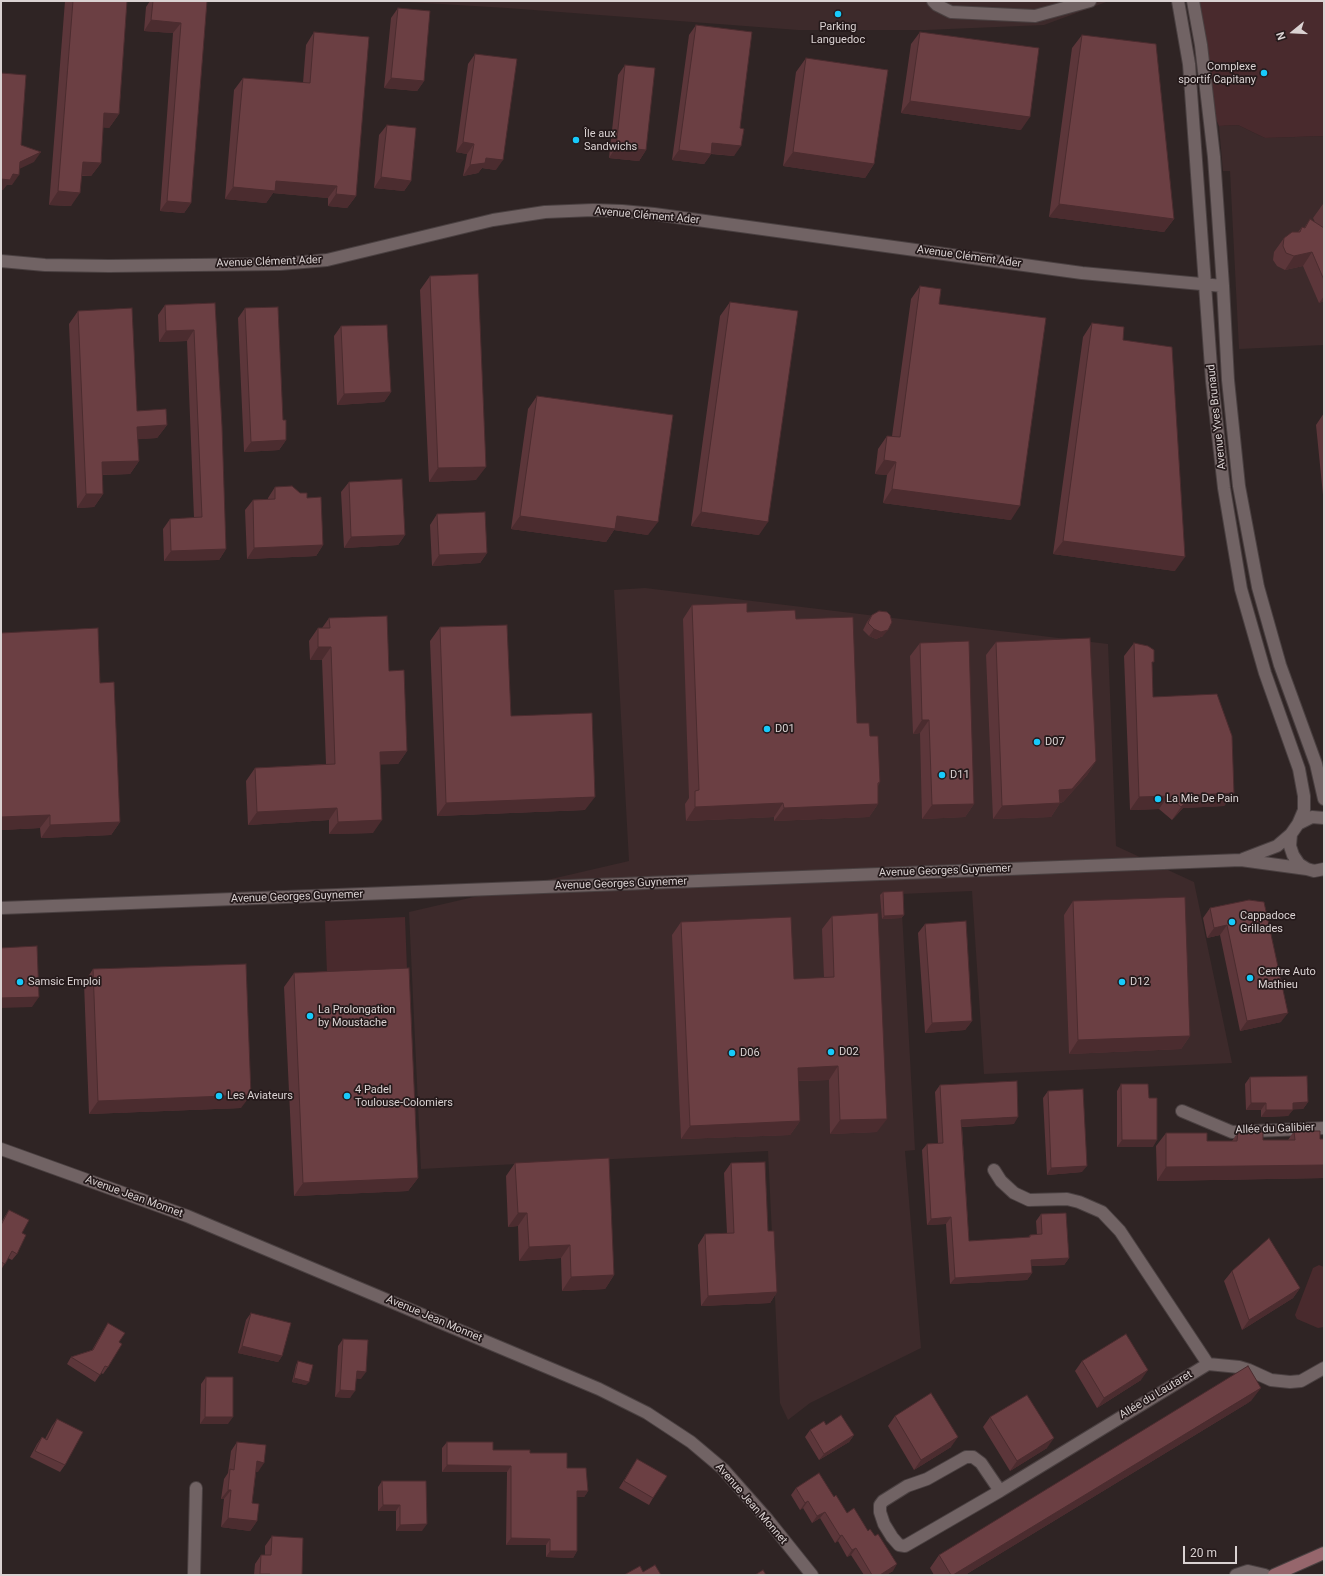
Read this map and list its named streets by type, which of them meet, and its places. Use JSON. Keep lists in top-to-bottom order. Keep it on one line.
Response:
{"streets":{"street":["Avenue Clément Ader","Avenue Yves Brunaud","Avenue Georges Guynemer","Allée du Galibier","Avenue Jean Monnet","Allée du Lautaret"]},"crossings":[["Avenue Clément Ader","Avenue Yves Brunaud"],["Avenue Yves Brunaud","Avenue Georges Guynemer"]],"places":["Parking Languedoc","Complexe sportif Capitany","Île aux Sandwichs","D01","D07","D11","La Mie De Pain","Cappadoce Grillades","Centre Auto Mathieu","Samsic Emploi","D12","La Prolongation by Moustache","D02","D06","Les Aviateurs","4 Padel Toulouse-Colomiers"],"scale_bar":"20 m","north":"left"}
